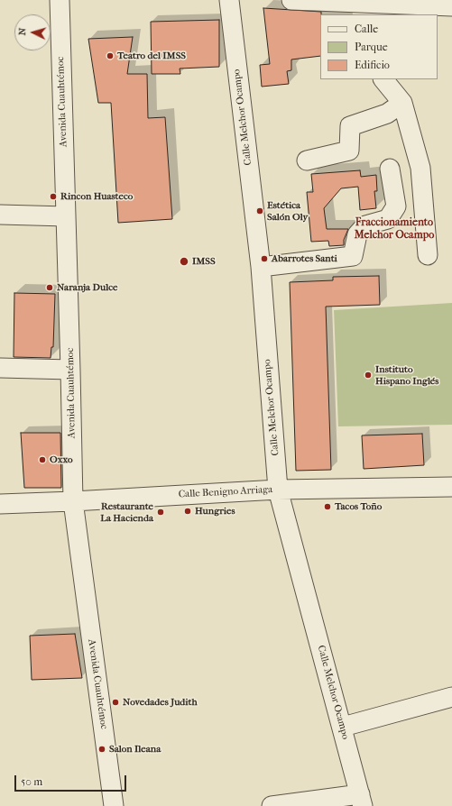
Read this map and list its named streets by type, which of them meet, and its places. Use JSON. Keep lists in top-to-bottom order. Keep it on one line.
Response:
{"streets":{"street":["Avenida Cuauhtémoc","Calle Melchor Ocampo","Calle Benigno Arriaga"]},"crossings":[["Avenida Cuauhtémoc","Calle Benigno Arriaga"],["Calle Melchor Ocampo","Calle Benigno Arriaga"]],"districts":["Fraccionamiento Melchor Ocampo"],"places":["Teatro del IMSS","Rincon Huasteco","Estética Salón Oly","Abarrotes Santi","IMSS","Naranja Dulce","Instituto Hispano Inglés","Oxxo","Tacos Toño","Hungries","Restaurante La Hacienda","Novedades Judith","Salon Ileana"],"legend":["Calle","Parque","Edificio"],"scale_bar":"50 m","north":"left"}
